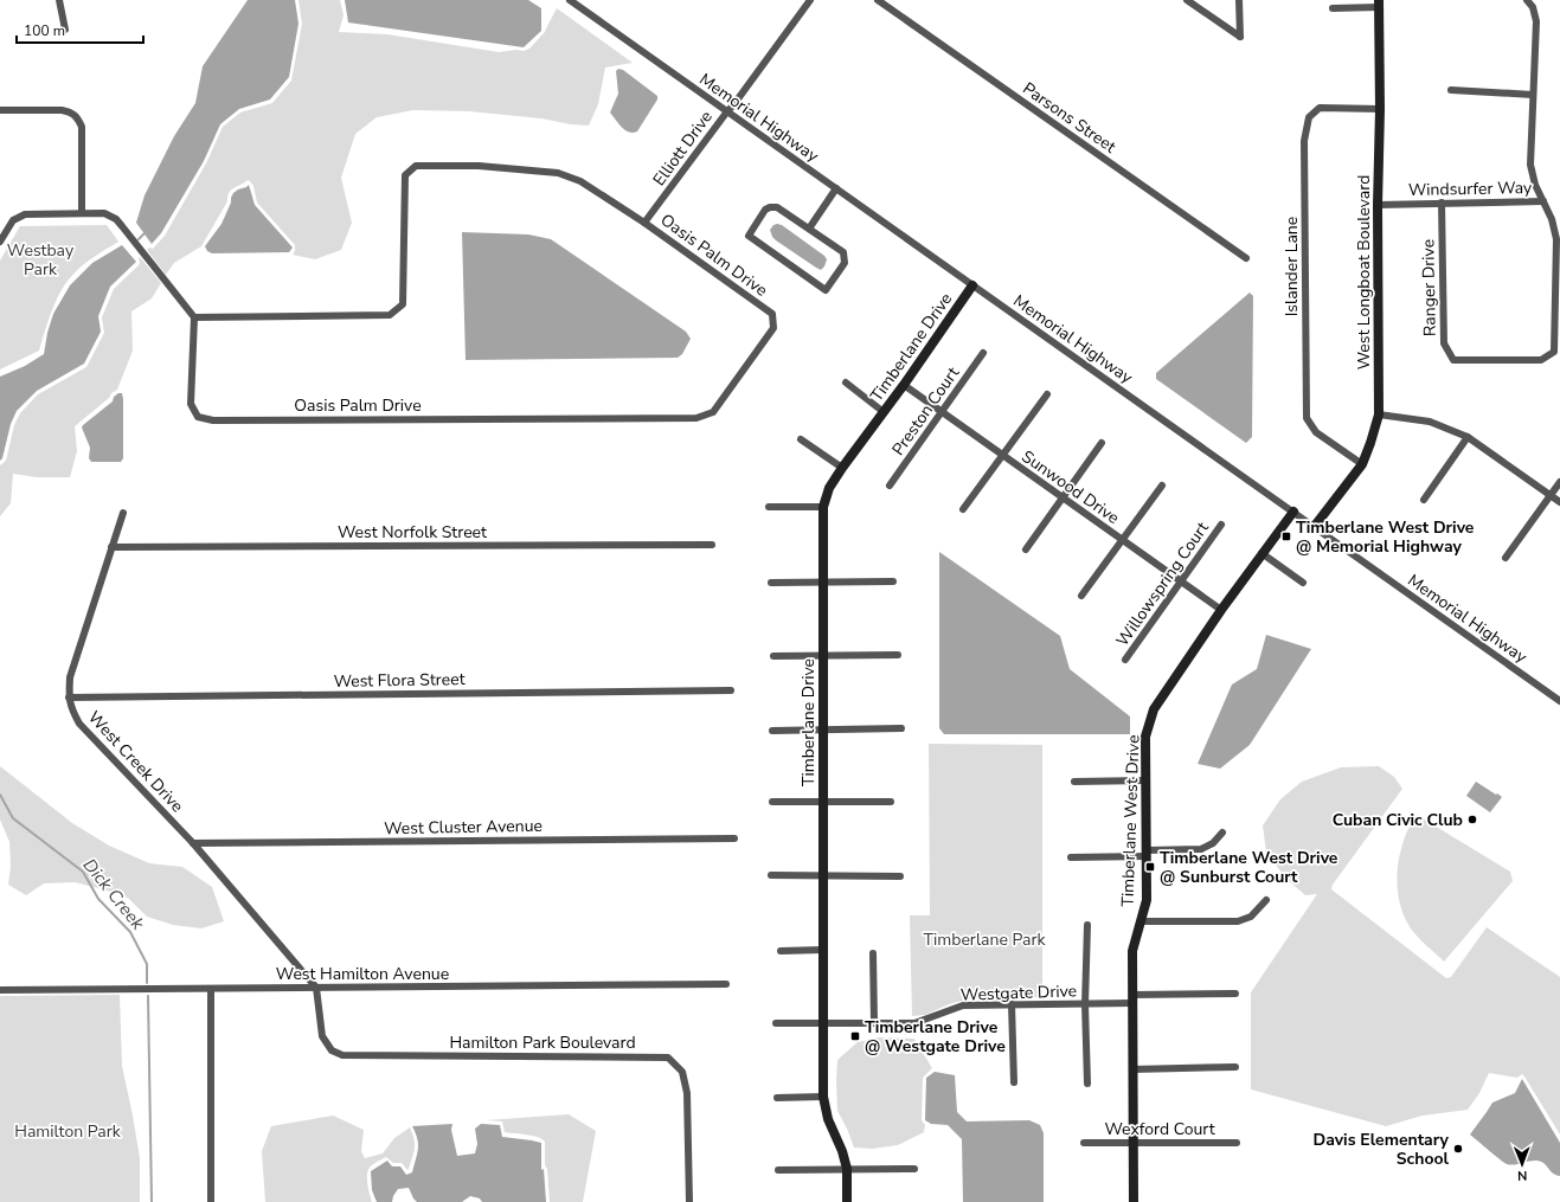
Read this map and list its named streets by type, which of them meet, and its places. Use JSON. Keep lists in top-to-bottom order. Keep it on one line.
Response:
{"streets":{"street":["Memorial Highway","Parsons Street","Elliott Drive","Windsurfer Way","Oasis Palm Drive","Islander Lane","West Longboat Boulevard","Ranger Drive","Timberlane Drive","Preston Court","Sunwood Drive","West Norfolk Street","Willowspring Court","West Flora Street","West Creek Drive","Timberlane West Drive","West Cluster Avenue","West Hamilton Avenue","Westgate Drive","Hamilton Park Boulevard","Wexford Court"]},"crossings":[["Memorial Highway","Elliott Drive"],["Memorial Highway","West Longboat Boulevard"],["Memorial Highway","Timberlane Drive"],["Memorial Highway","Timberlane West Drive"],["Elliott Drive","Oasis Palm Drive"],["Windsurfer Way","West Longboat Boulevard"],["Windsurfer Way","Ranger Drive"],["Islander Lane","West Longboat Boulevard"],["Timberlane Drive","Sunwood Drive"],["Timberlane Drive","Westgate Drive"],["Preston Court","Sunwood Drive"],["Sunwood Drive","Willowspring Court"],["Sunwood Drive","Timberlane West Drive"],["West Norfolk Street","West Creek Drive"],["West Flora Street","West Creek Drive"],["West Creek Drive","West Cluster Avenue"],["West Creek Drive","West Hamilton Avenue"],["West Creek Drive","Hamilton Park Boulevard"],["Timberlane West Drive","Westgate Drive"],["Timberlane West Drive","Wexford Court"],["West Hamilton Avenue","Hamilton Park Boulevard"]],"water":["Dick Creek"],"parks":["Westbay Park","Timberlane Park","Hamilton Park"],"places":{"transit":["Timberlane West Drive @ Memorial Highway","Timberlane West Drive @ Sunburst Court","Timberlane Drive @ Westgate Drive"],"other":["Cuban Civic Club","Davis Elementary School"]},"scale_bar":"100 m","north":"bottom"}
